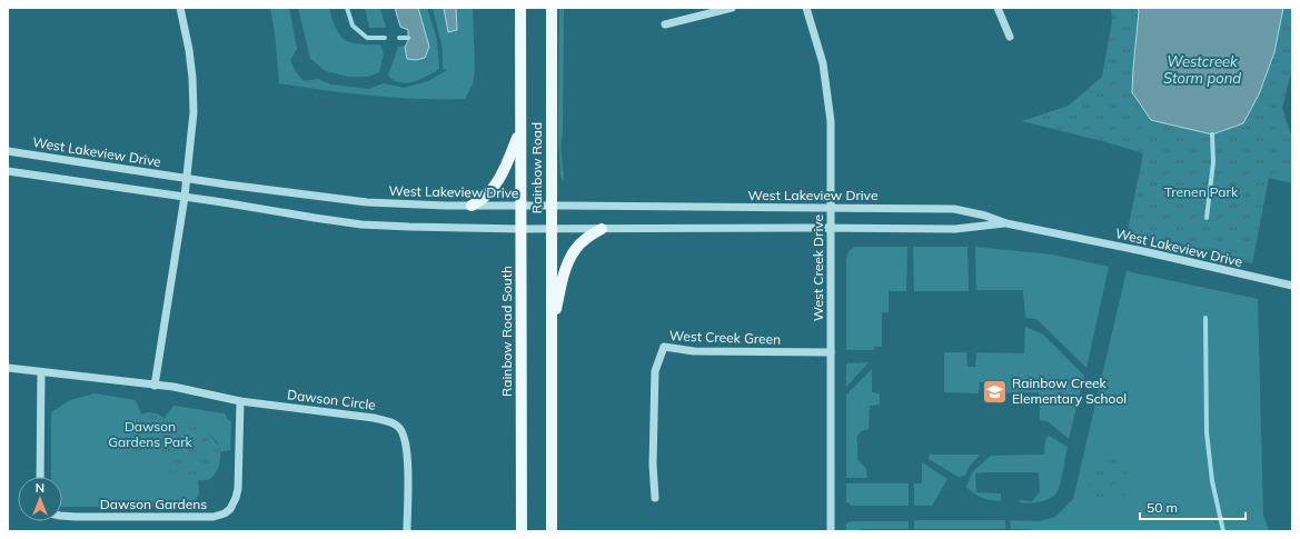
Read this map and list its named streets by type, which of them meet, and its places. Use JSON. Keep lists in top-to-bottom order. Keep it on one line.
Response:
{"streets":{"main road":["Rainbow Road","Rainbow Road South"],"street":["West Lakeview Drive","West Creek Drive","West Creek Green","Dawson Circle","Dawson Gardens"]},"crossings":[["West Lakeview Drive","Rainbow Road"],["West Lakeview Drive","West Creek Drive"],["West Lakeview Drive","Rainbow Road South"],["Rainbow Road","Rainbow Road South"],["West Creek Drive","West Creek Green"],["Dawson Circle","Dawson Gardens"]],"water":["Westcreek Storm pond"],"parks":["Trenen Park","Dawson Gardens Park"],"places":{"school or university":["Rainbow Creek Elementary School"]},"scale_bar":"50 m","north":"top"}
